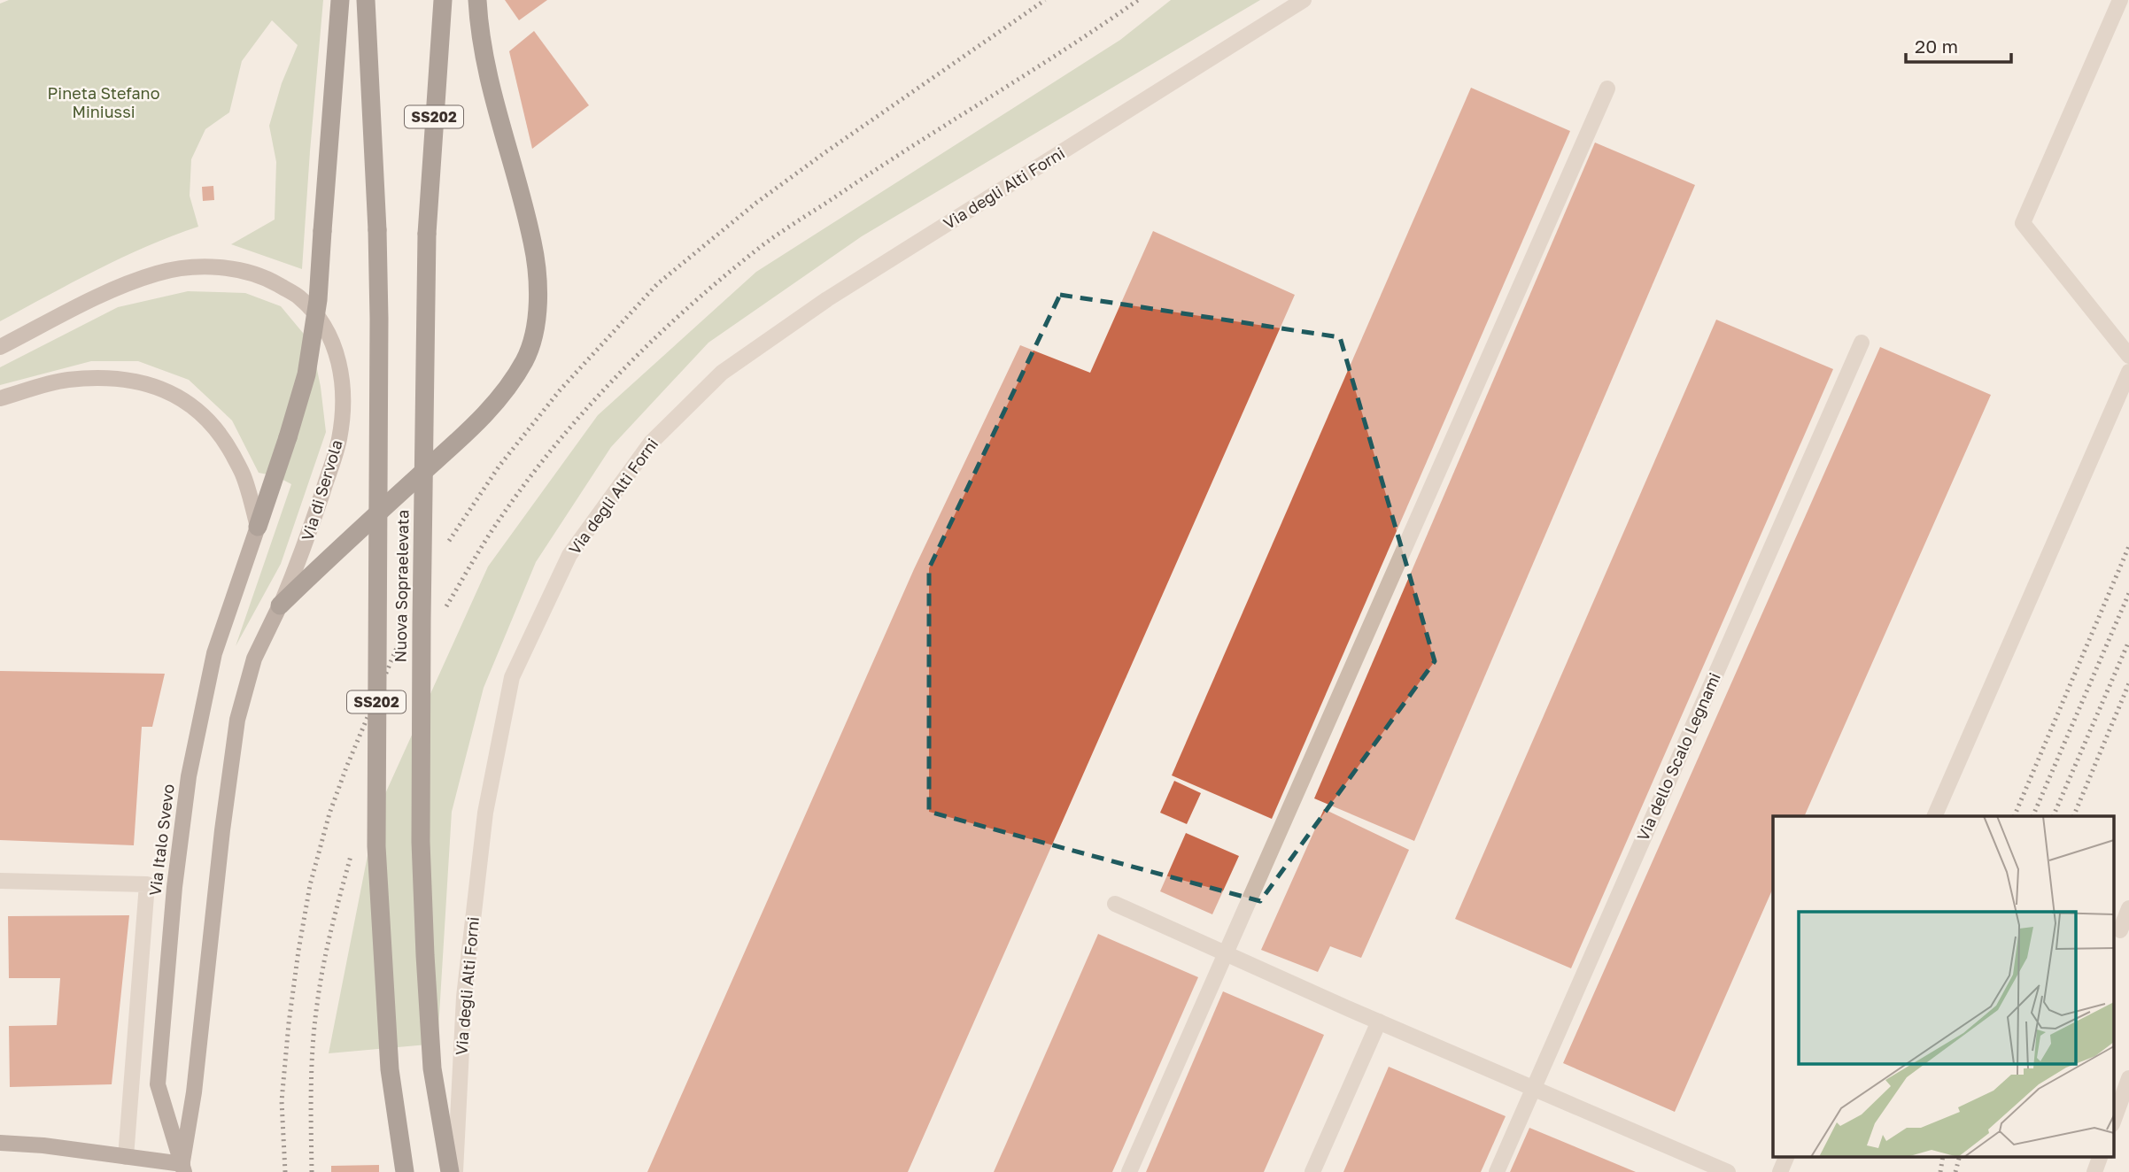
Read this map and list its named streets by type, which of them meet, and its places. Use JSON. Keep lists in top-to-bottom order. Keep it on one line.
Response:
{"streets":{"highway":["SS202","Nuova Sopraelevata"],"main road":["Via di Servola","Via Italo Svevo"],"street":["Via degli Alti Forni","Via dello Scalo Legnami"]},"parks":["Pineta Stefano Miniussi"],"scale_bar":"20 m"}
